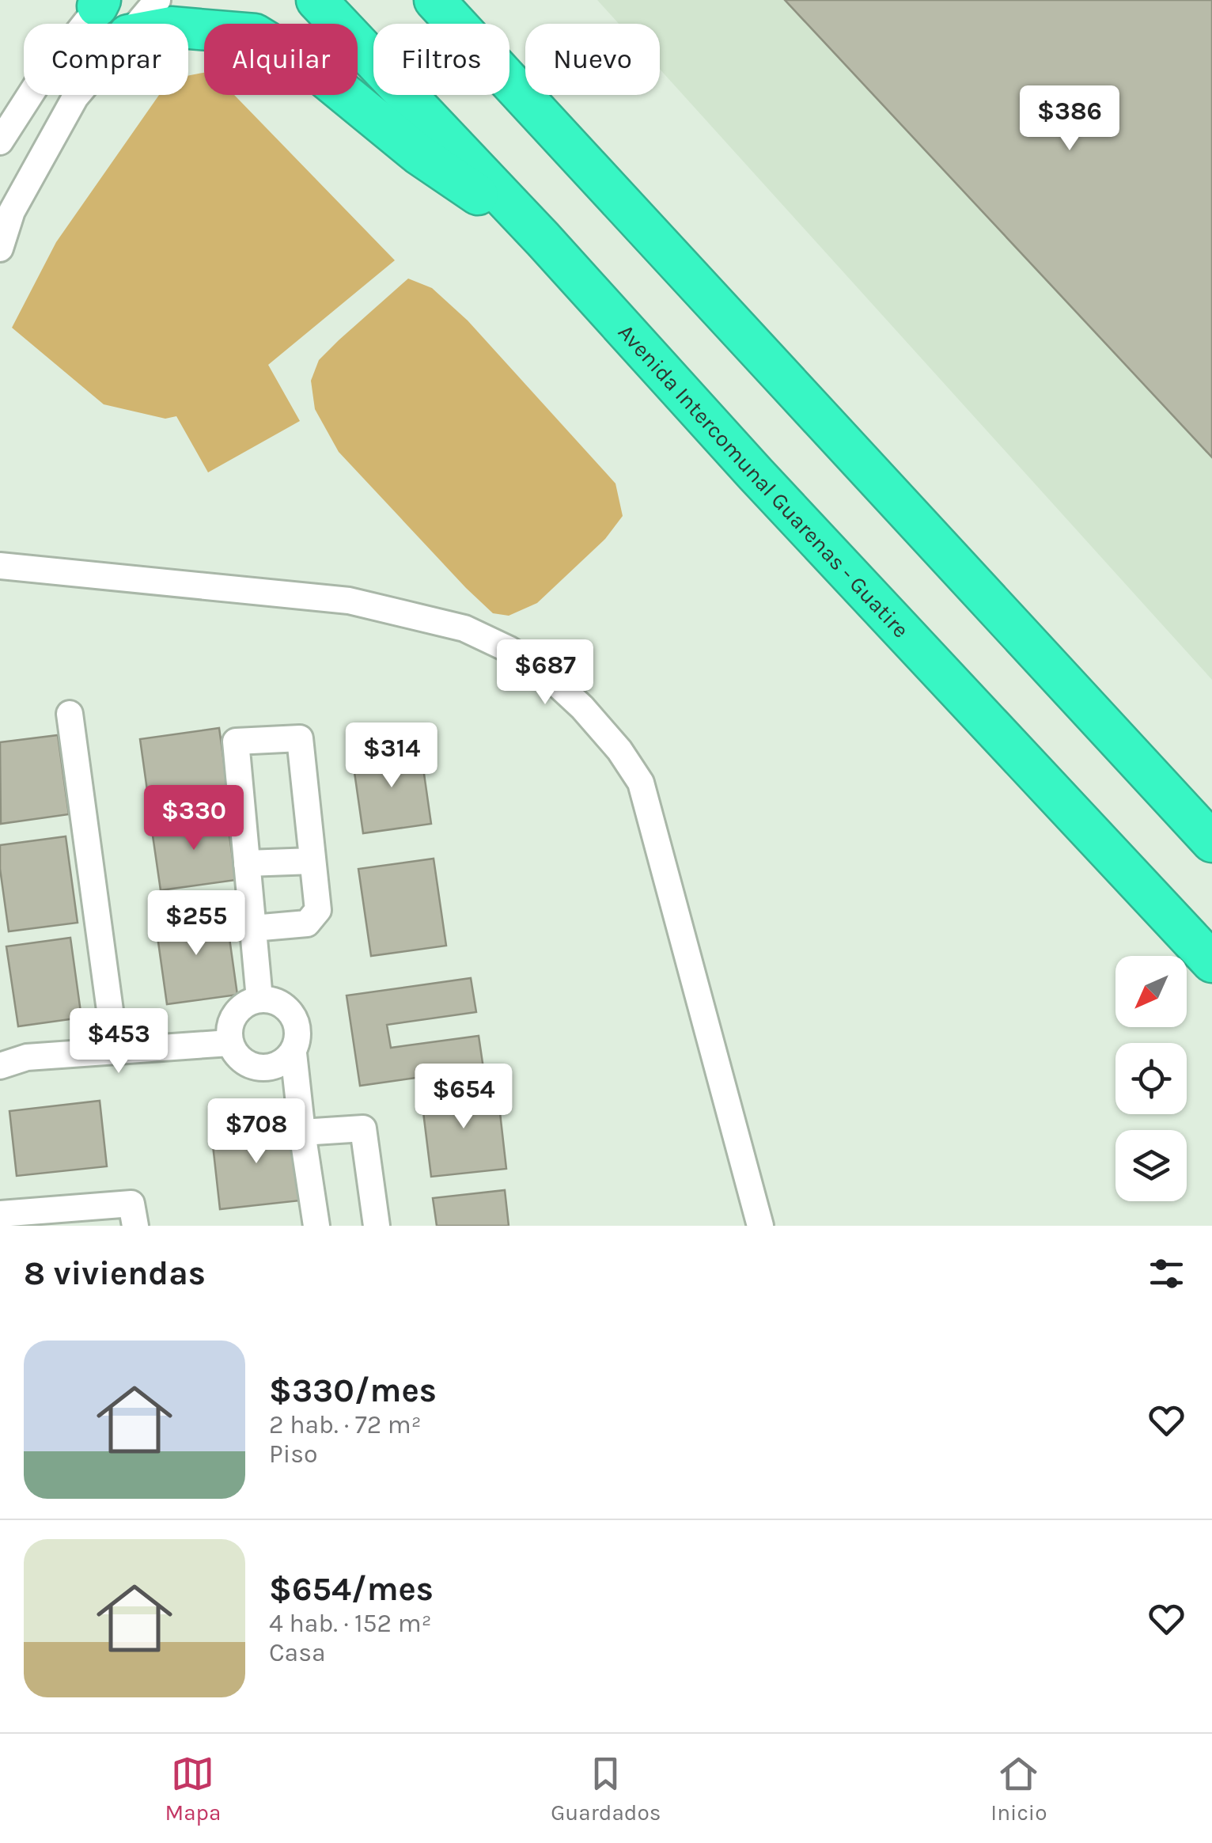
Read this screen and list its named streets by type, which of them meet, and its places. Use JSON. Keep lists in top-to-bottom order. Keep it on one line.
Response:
{"streets":{"highway":["Avenida Intercomunal Guarenas - Guatire"]},"north":"bottom left","page":{"chip":["Comprar","Alquilar","Filtros","Nuevo"],"price":["$386","$687","$314","$330","$255","$453","$654","$708"],"heading":"8 viviendas","list":[{"name":"$330/mes","note":"2 hab. · 72 m² · Piso"},{"name":"$654/mes","note":"4 hab. · 152 m² · Casa"}],"tabs":["Mapa","Guardados","Inicio"]}}
